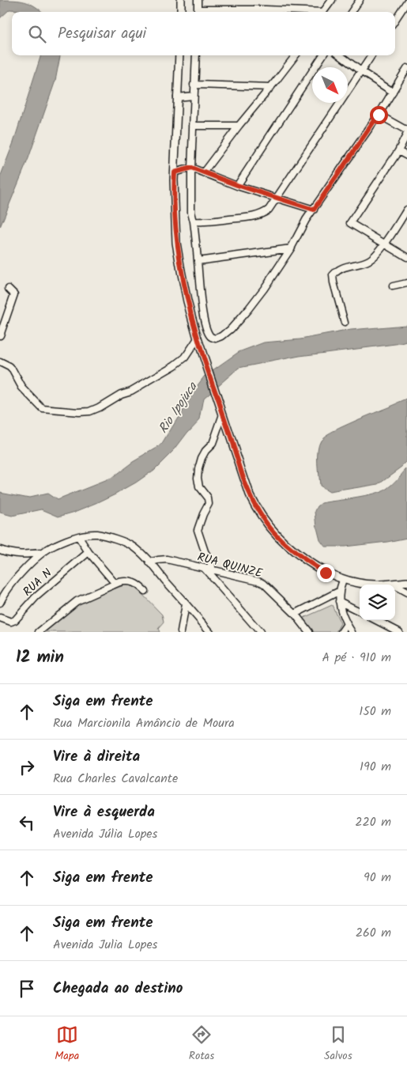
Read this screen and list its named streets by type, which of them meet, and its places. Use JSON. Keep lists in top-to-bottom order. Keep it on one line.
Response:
{"streets":{"street":["RUA QUINZE","RUA N"]},"water":["Rio Ipojuca"],"north":"bottom right","page":{"search":"Pesquisar aqui","heading":["12 min","A pé · 910 m"],"list":[["Siga em frente","Rua Marcionila Amâncio de Moura","150 m"],["Vire à direita","Rua Charles Cavalcante","190 m"],["Vire à esquerda","Avenida Júlia Lopes","220 m"],["Siga em frente","90 m"],["Siga em frente","Avenida Julia Lopes","260 m"],"Chegada ao destino"],"nav":["Mapa","Rotas","Salvos"]}}
